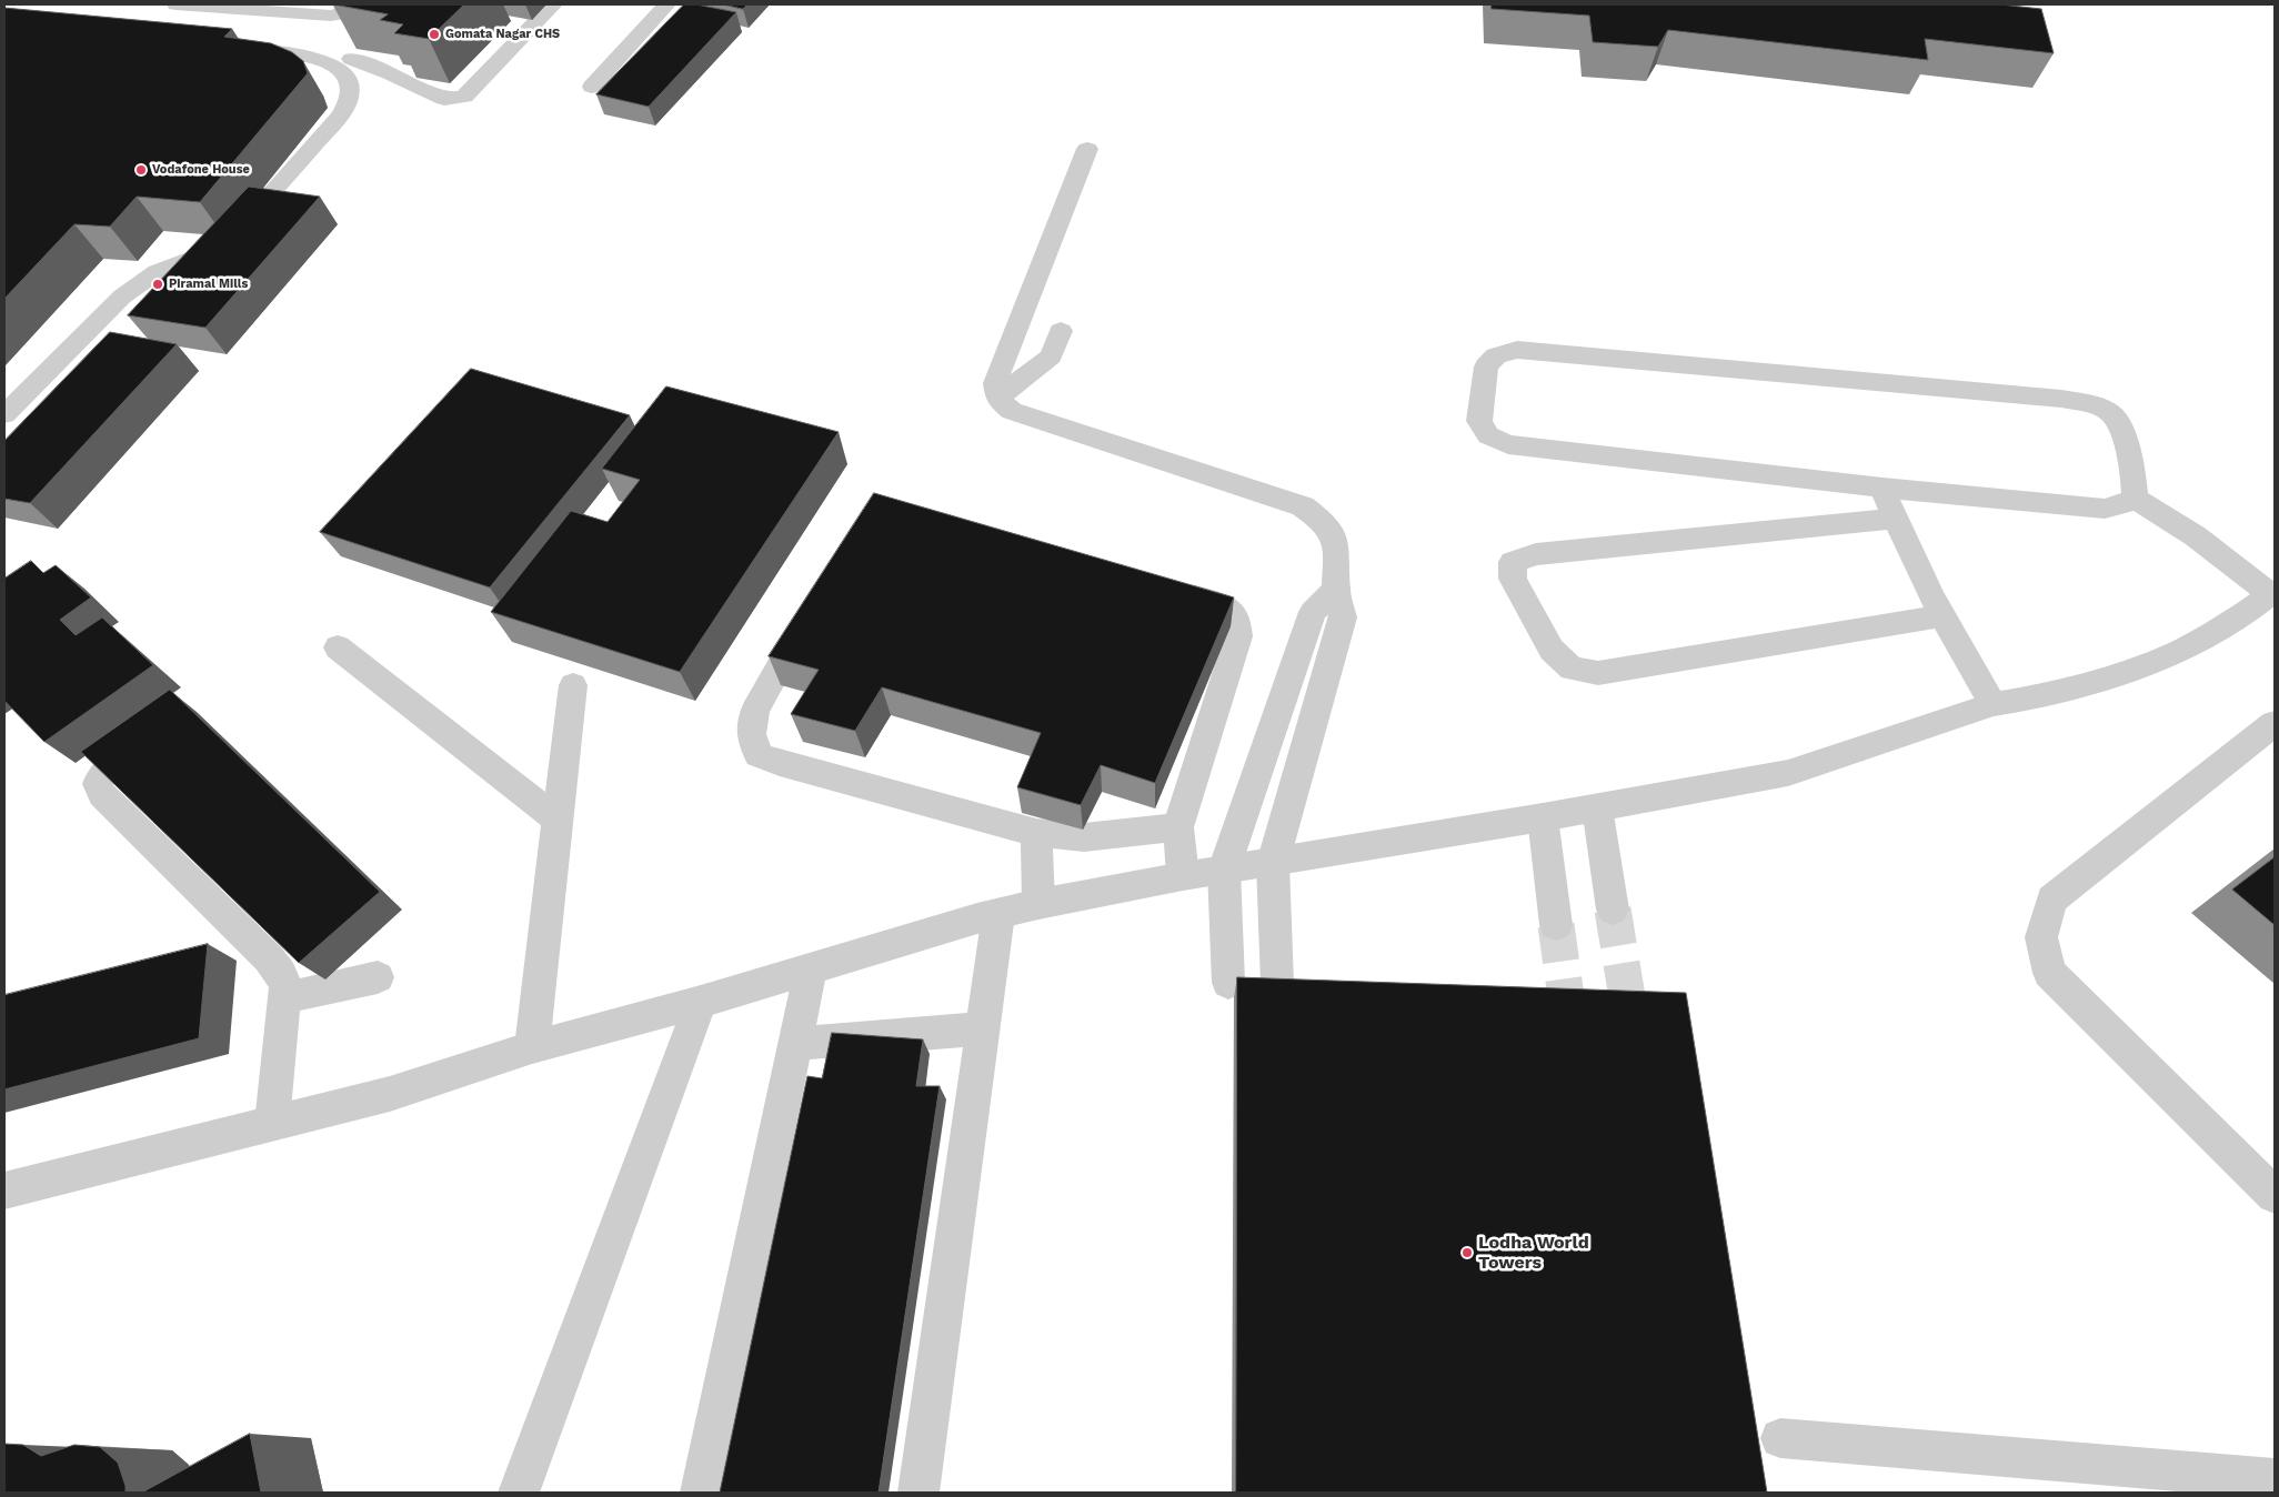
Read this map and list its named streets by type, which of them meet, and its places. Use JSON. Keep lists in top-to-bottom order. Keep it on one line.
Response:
{"places":["Gomata Nagar CHS","Vodafone House","Piramal Mills","Lodha World Towers"]}
